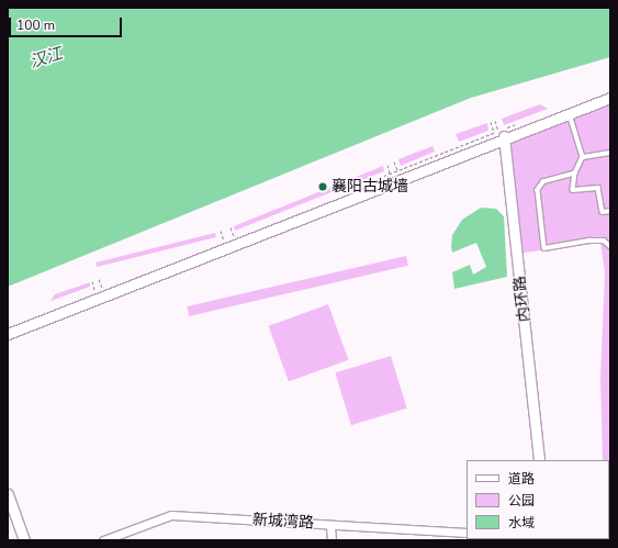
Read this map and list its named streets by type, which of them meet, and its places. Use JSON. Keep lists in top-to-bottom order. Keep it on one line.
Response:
{"streets":{"street":["内环路","新城湾路"]},"water":["汉江"],"places":["襄阳古城墙"],"legend":["道路","公园","水域"],"scale_bar":"100 m"}
